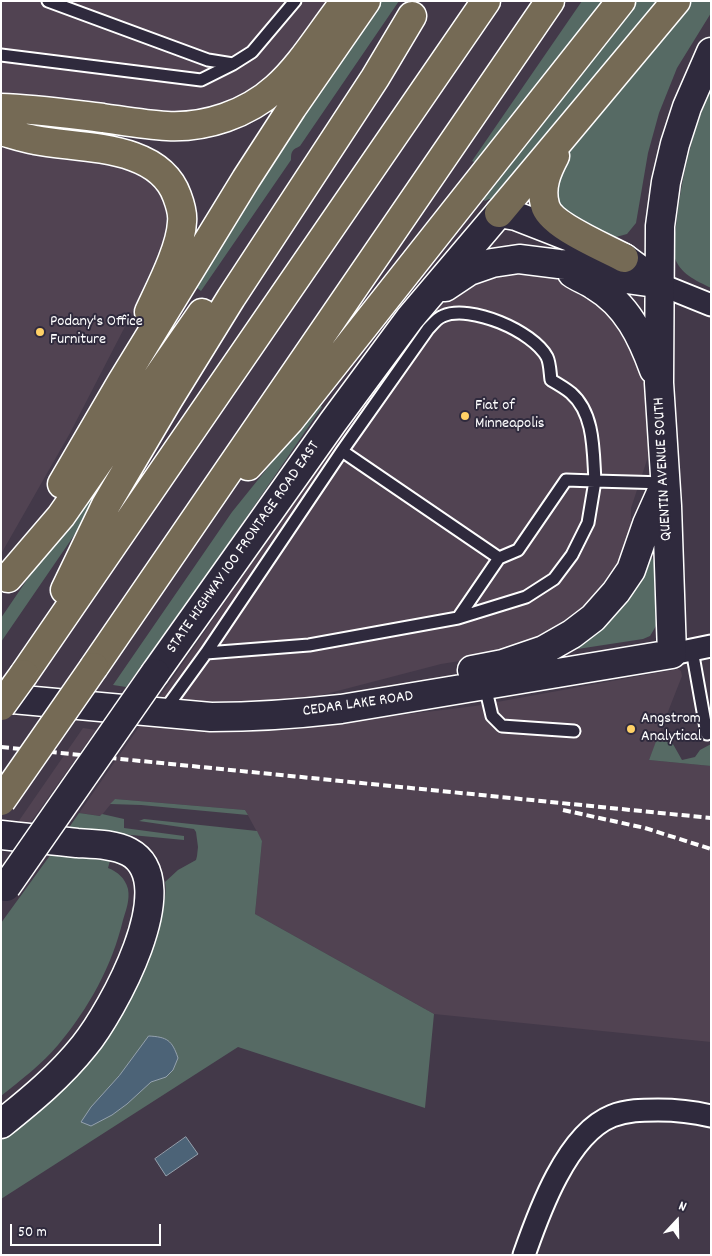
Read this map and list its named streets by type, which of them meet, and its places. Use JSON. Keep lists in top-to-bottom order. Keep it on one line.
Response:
{"streets":{"street":["QUENTIN AVENUE SOUTH","STATE HIGHWAY 100 FRONTAGE ROAD EAST","CEDAR LAKE ROAD"]},"crossings":[["QUENTIN AVENUE SOUTH","CEDAR LAKE ROAD"]],"places":["Podany's Office Furniture","Fiat of Minneapolis","Angstrom Analytical"],"scale_bar":"50 m","north":"top"}
